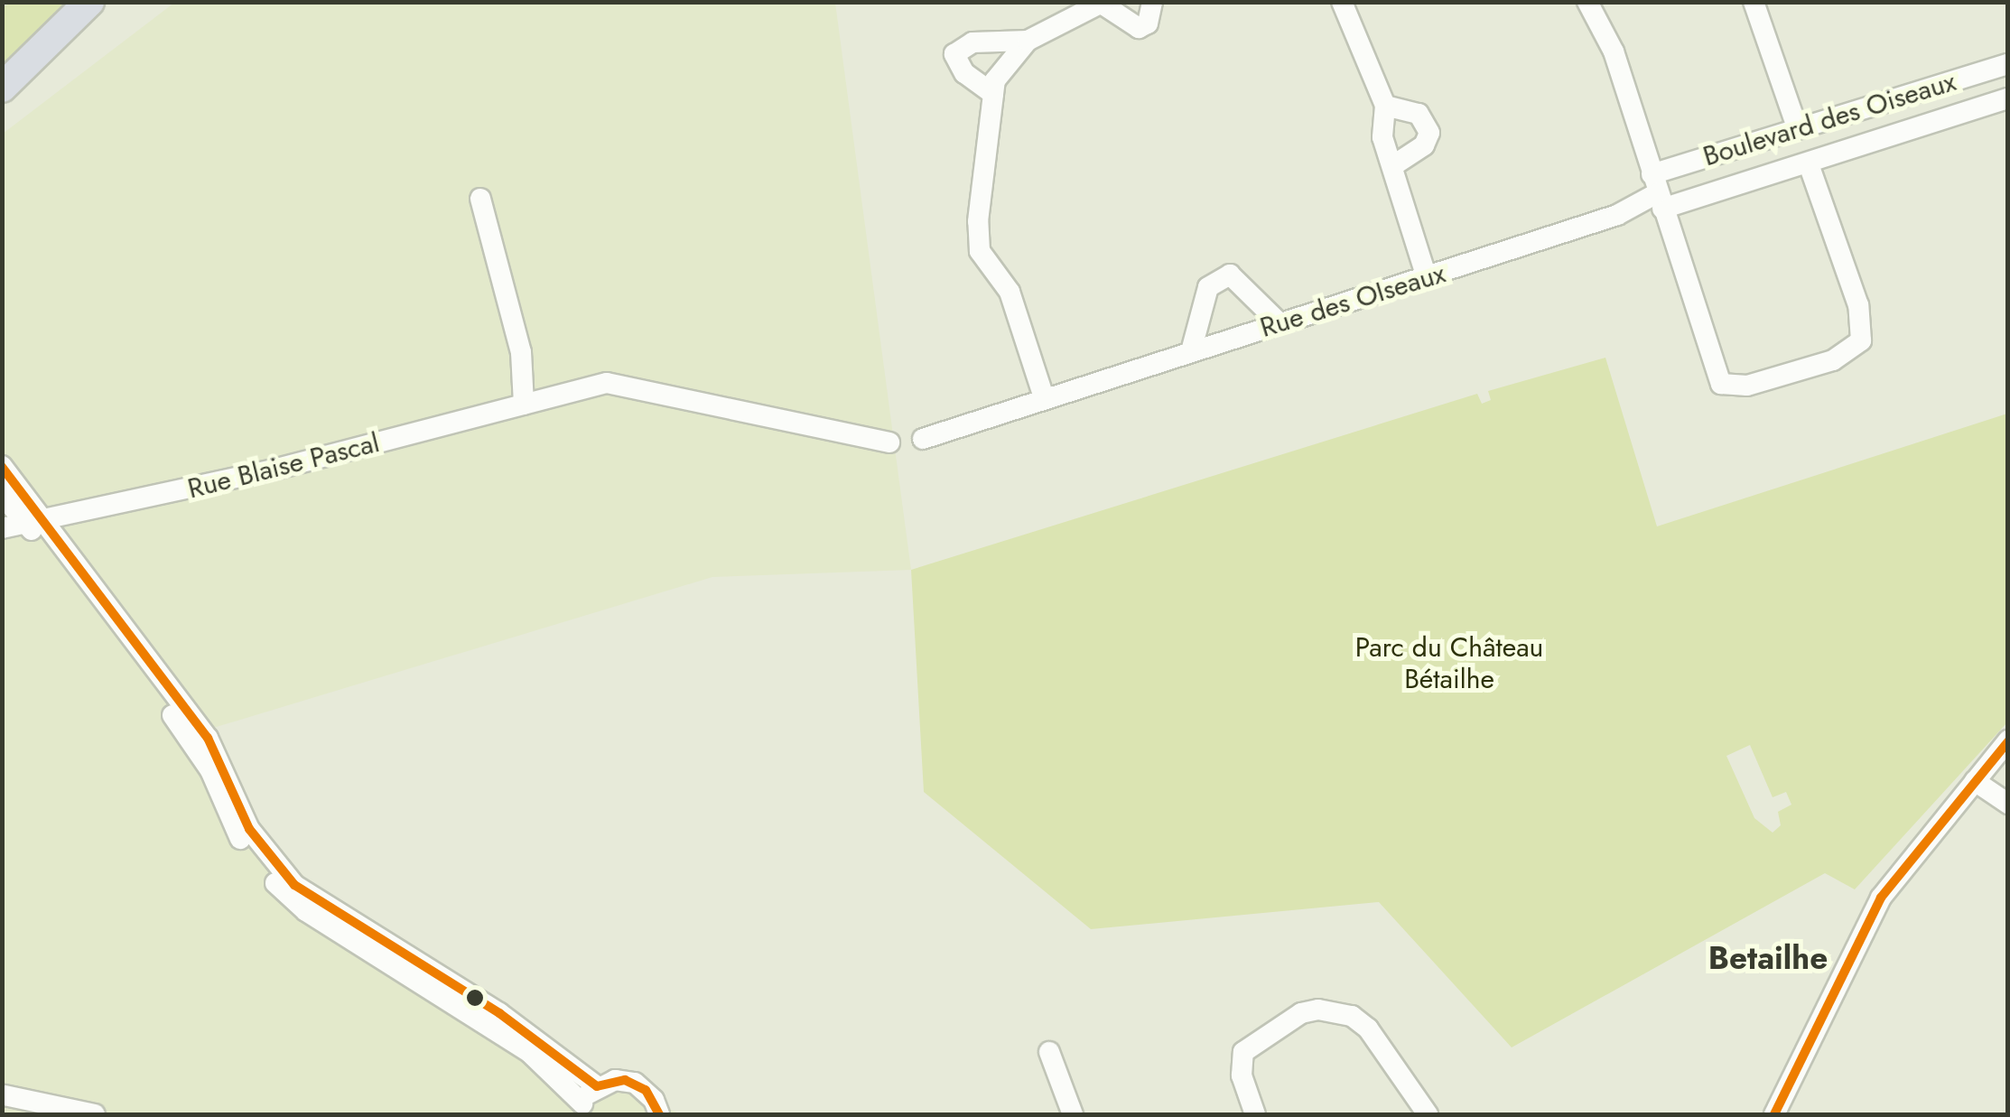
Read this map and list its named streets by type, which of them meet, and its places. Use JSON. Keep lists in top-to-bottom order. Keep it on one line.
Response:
{"streets":{"street":["Boulevard des Oiseaux","Rue des OIseaux","Rue Blaise Pascal"]},"crossings":[["Boulevard des Oiseaux","Rue des OIseaux"]],"districts":["Betailhe"],"parks":["Parc du Château Bétailhe"]}
